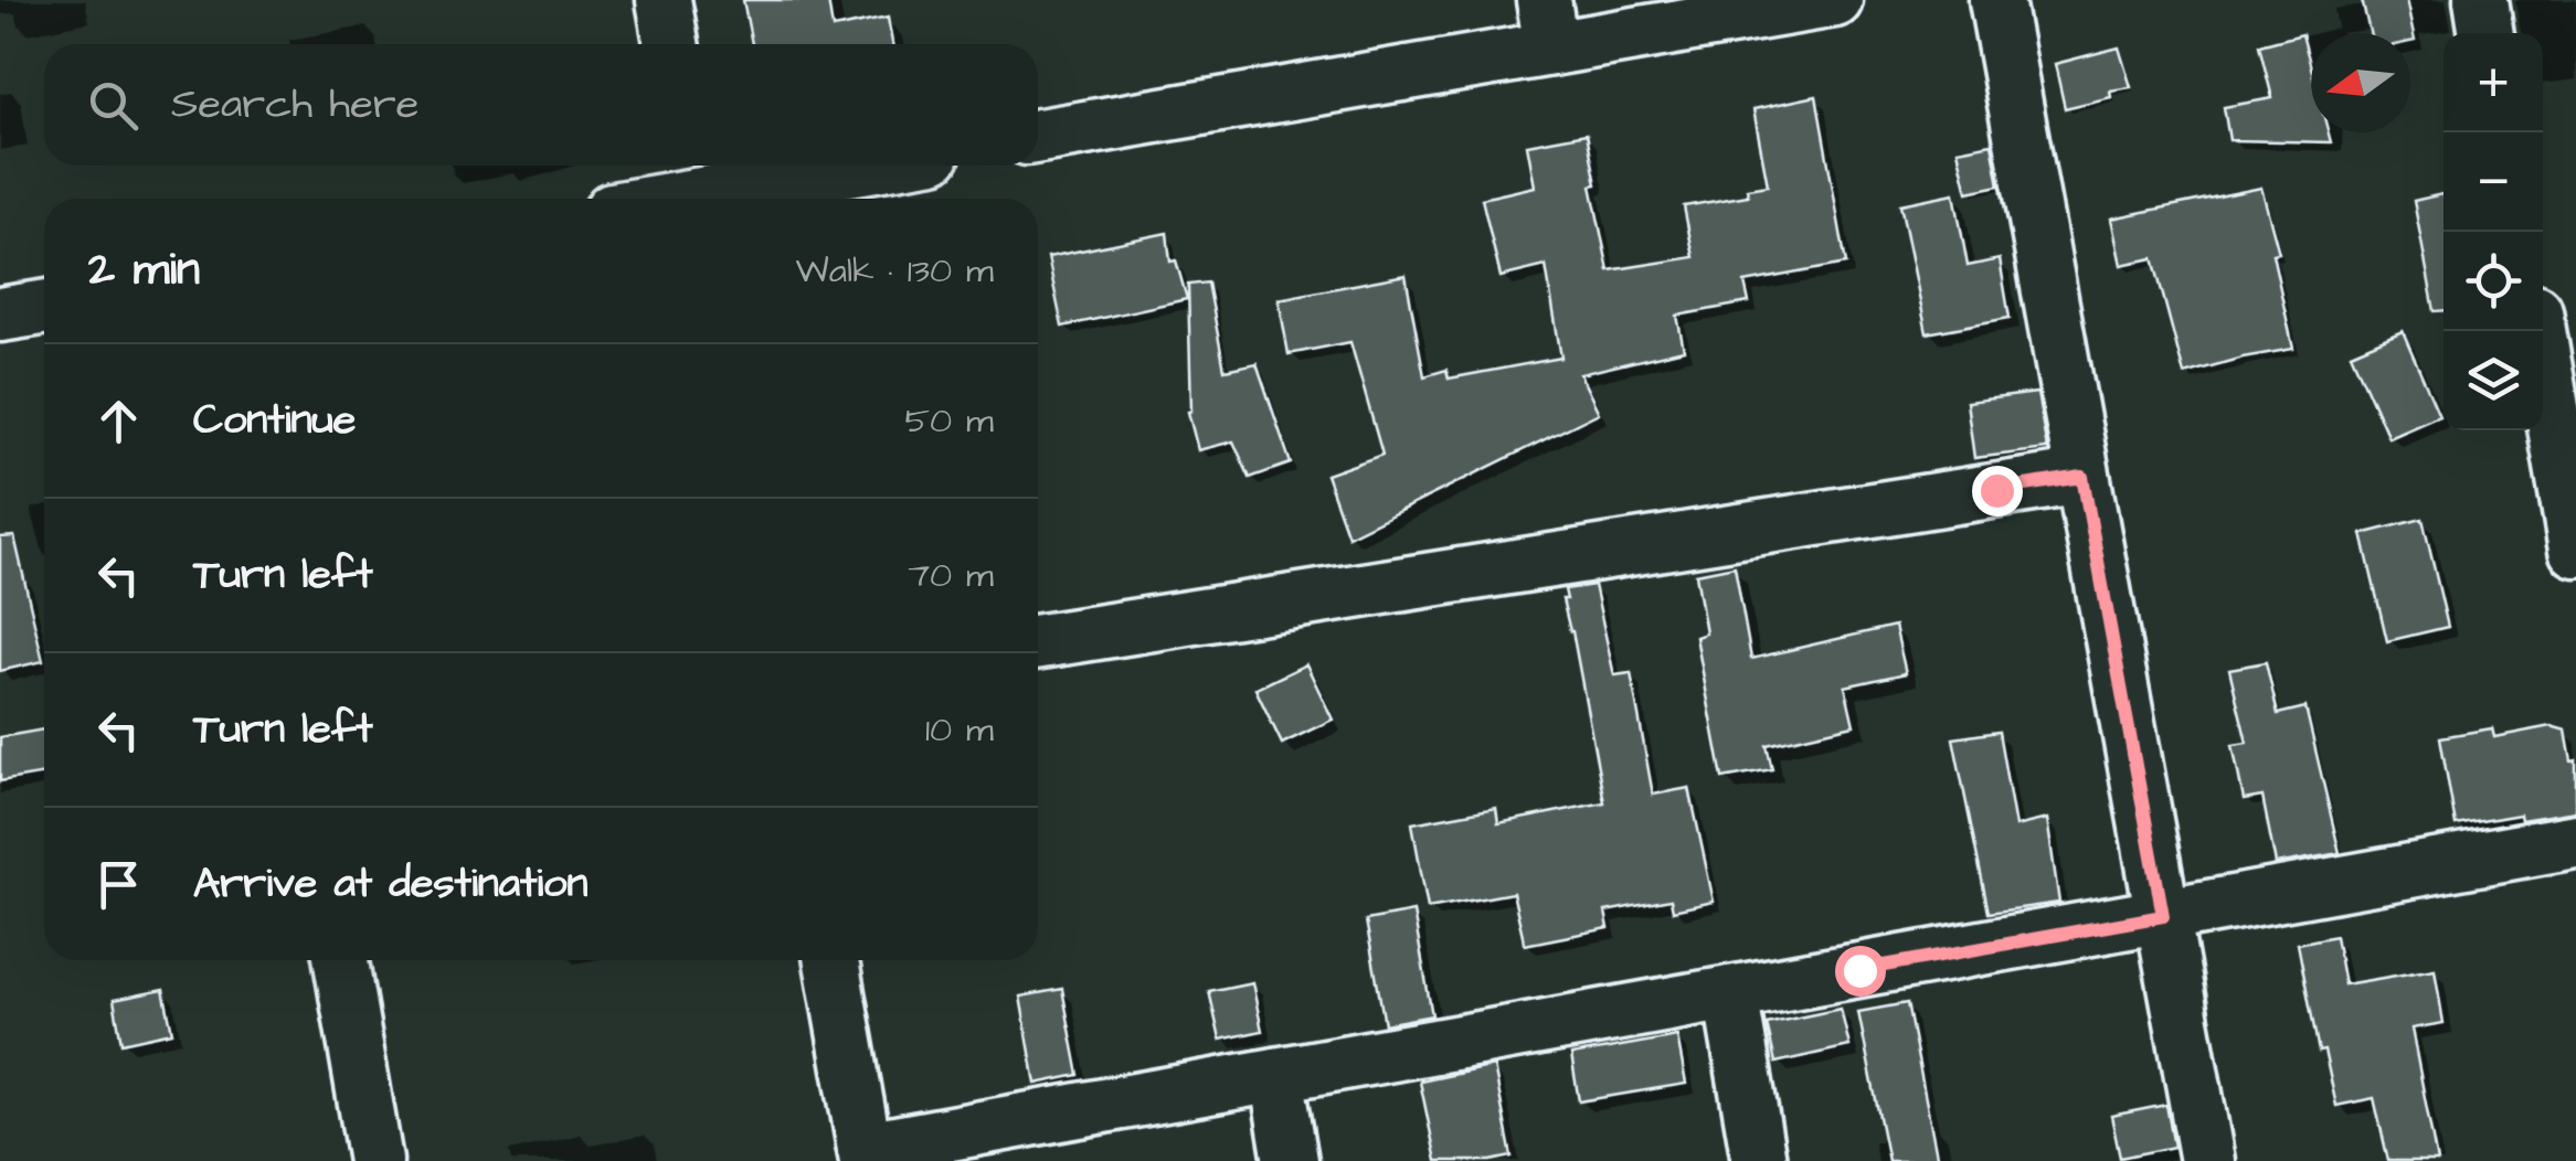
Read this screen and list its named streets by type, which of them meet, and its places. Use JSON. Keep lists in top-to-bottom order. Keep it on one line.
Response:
{"north":"left","page":{"map_buttons":["+","−"],"search":"Search here","heading":["2 min","Walk · 130 m"],"list":[["Continue","50 m"],["Turn left","70 m"],["Turn left","10 m"],"Arrive at destination"]}}
